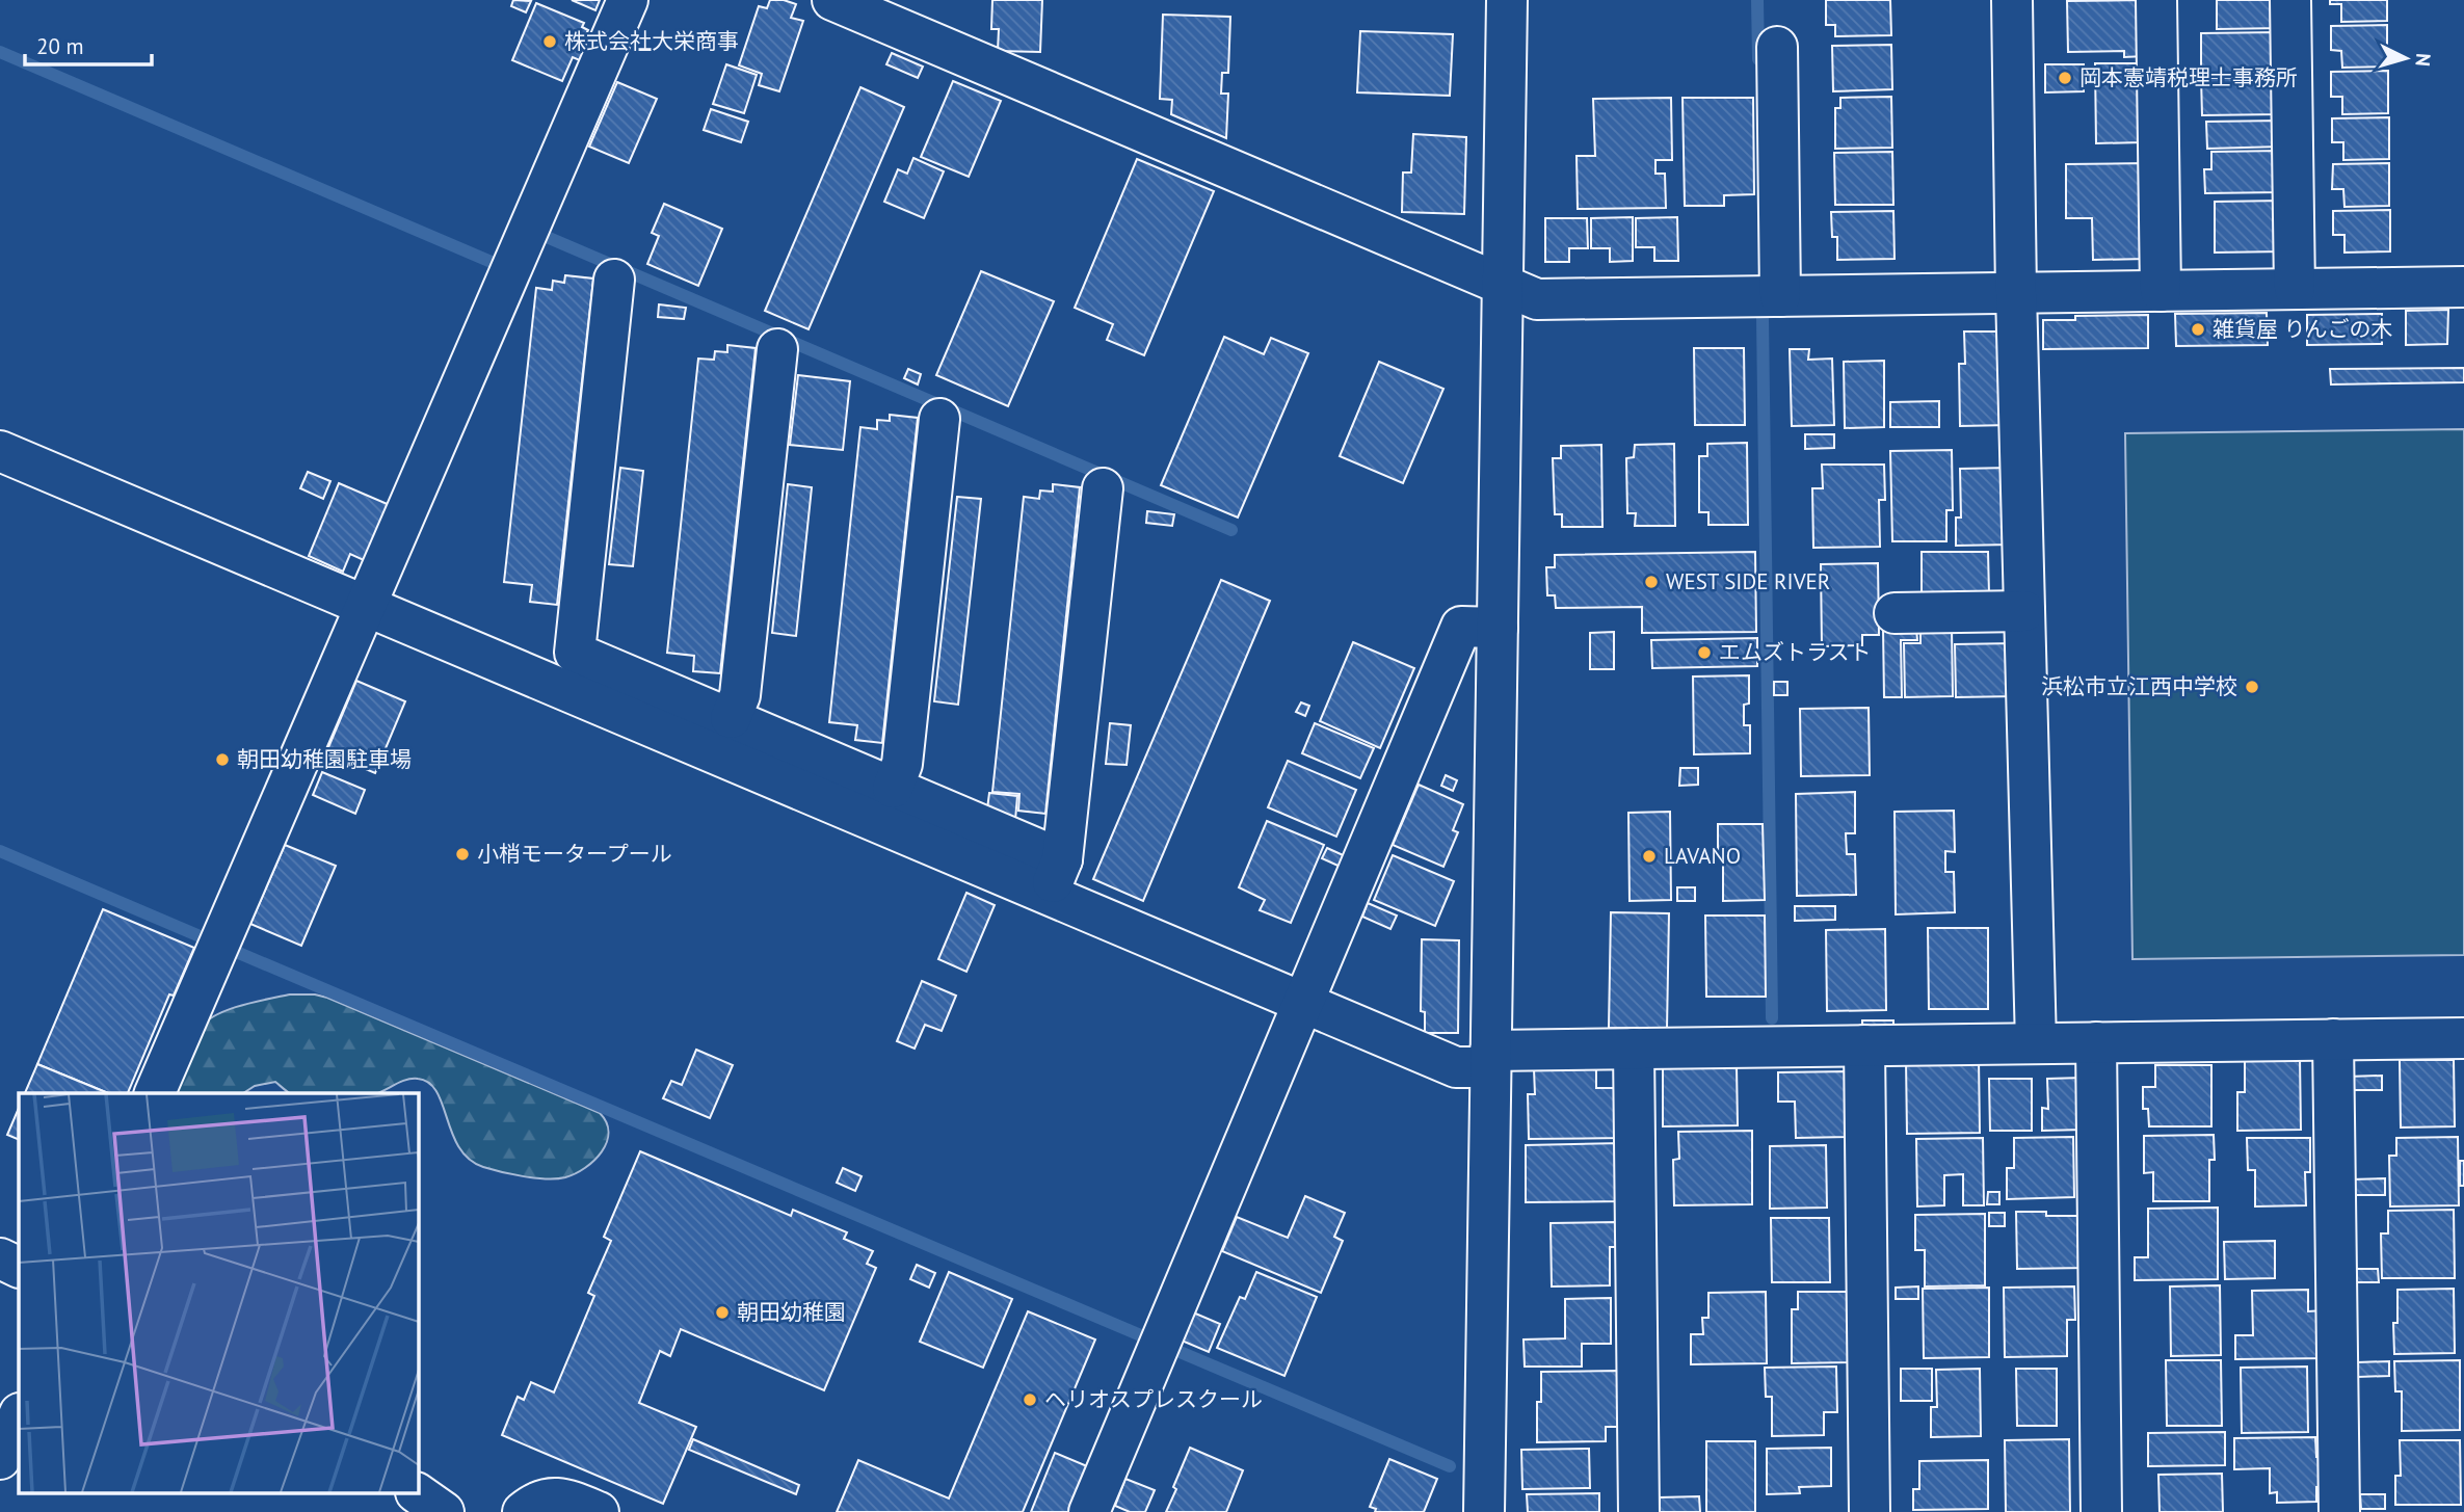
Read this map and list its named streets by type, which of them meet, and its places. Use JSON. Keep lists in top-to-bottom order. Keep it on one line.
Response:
{"places":["株式会社大栄商事","岡本憲靖税理士事務所","雑貨屋 りんごの木","WEST SIDE RIVER","エムズトラスト","浜松市立江西中学校","朝田幼稚園駐車場","小梢モータープール","LAVANO","朝田幼稚園","ヘリオスプレスクール"],"scale_bar":"20 m","north":"right"}
